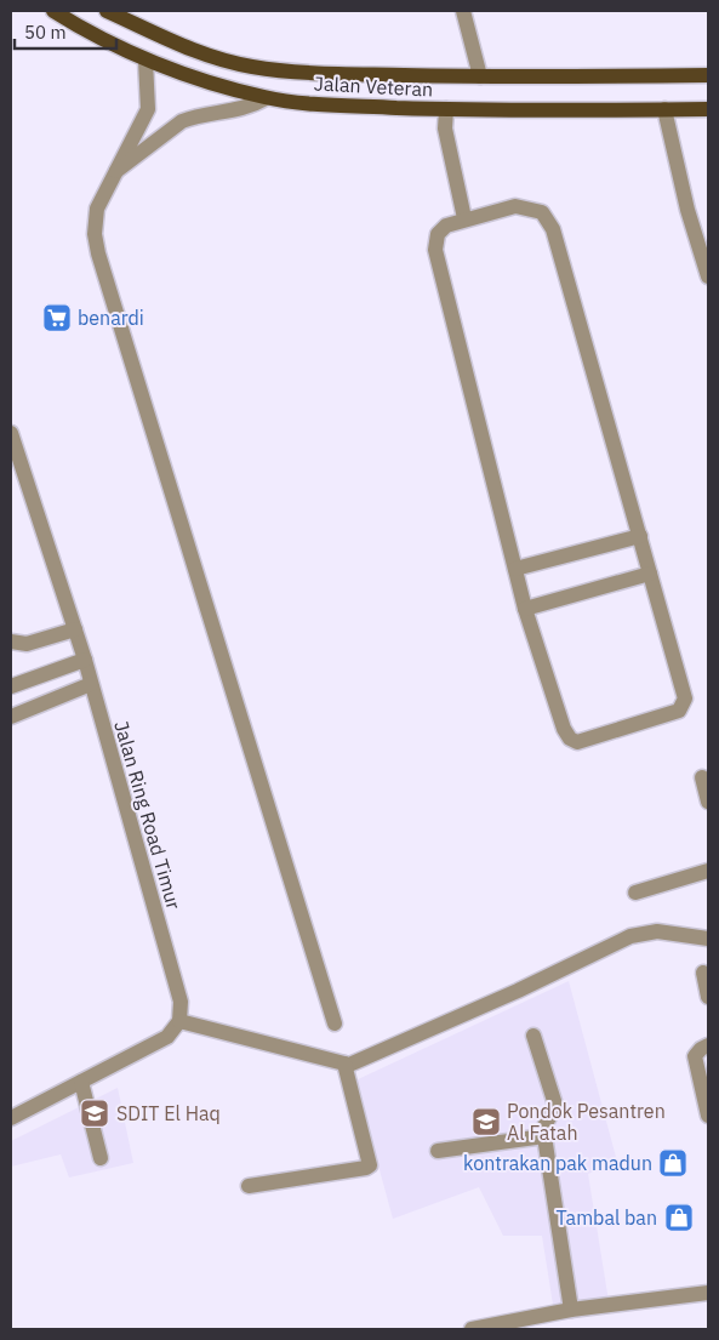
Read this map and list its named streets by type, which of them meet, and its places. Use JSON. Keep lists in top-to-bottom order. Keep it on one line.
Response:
{"streets":{"main road":["Jalan Veteran"],"street":["Jalan Ring Road Timur"]},"places":{"supermarket":["benardi"],"school or university":["SDIT El Haq","Pondok Pesantren Al Fatah"],"shop":["kontrakan pak madun","Tambal ban"]},"scale_bar":"50 m"}
